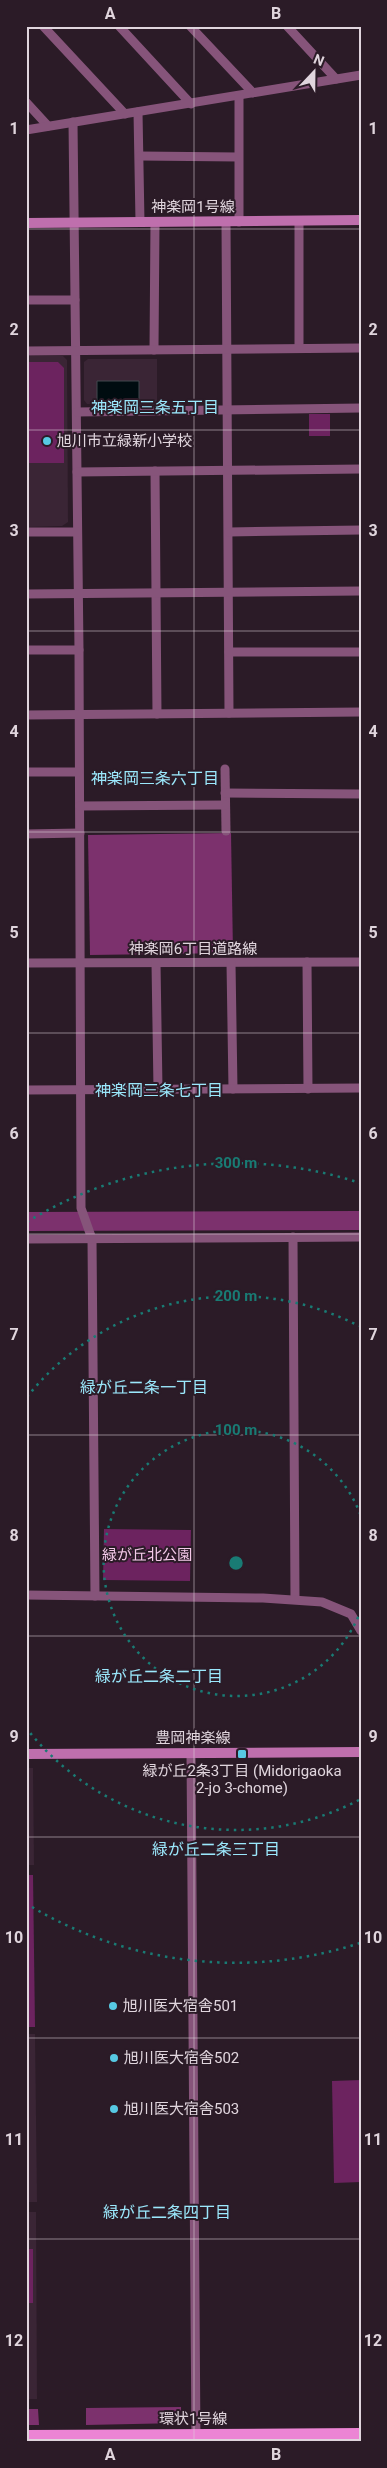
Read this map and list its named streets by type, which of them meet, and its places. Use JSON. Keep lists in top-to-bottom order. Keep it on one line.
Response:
{"streets":{"main road":["環状1号線"],"street":["神楽岡1号線","神楽岡6丁目道路線","豊岡神楽線"]},"districts":["神楽岡三条五丁目","神楽岡三条六丁目","神楽岡三条七丁目","緑が丘二条一丁目","緑が丘二条二丁目","緑が丘二条三丁目","緑が丘二条四丁目"],"parks":["緑が丘北公園"],"places":{"other":["旭川市立緑新小学校","旭川医大宿舎501","旭川医大宿舎502","旭川医大宿舎503"],"transit":["緑が丘2条3丁目 (Midorigaoka 2-jo 3-chome)"]},"north":"top","grid":{"columns":["A","B"],"rows":["1","2","3","4","5","6","7","8","9","10","11","12"]},"rings":["300 m","200 m","100 m"]}
